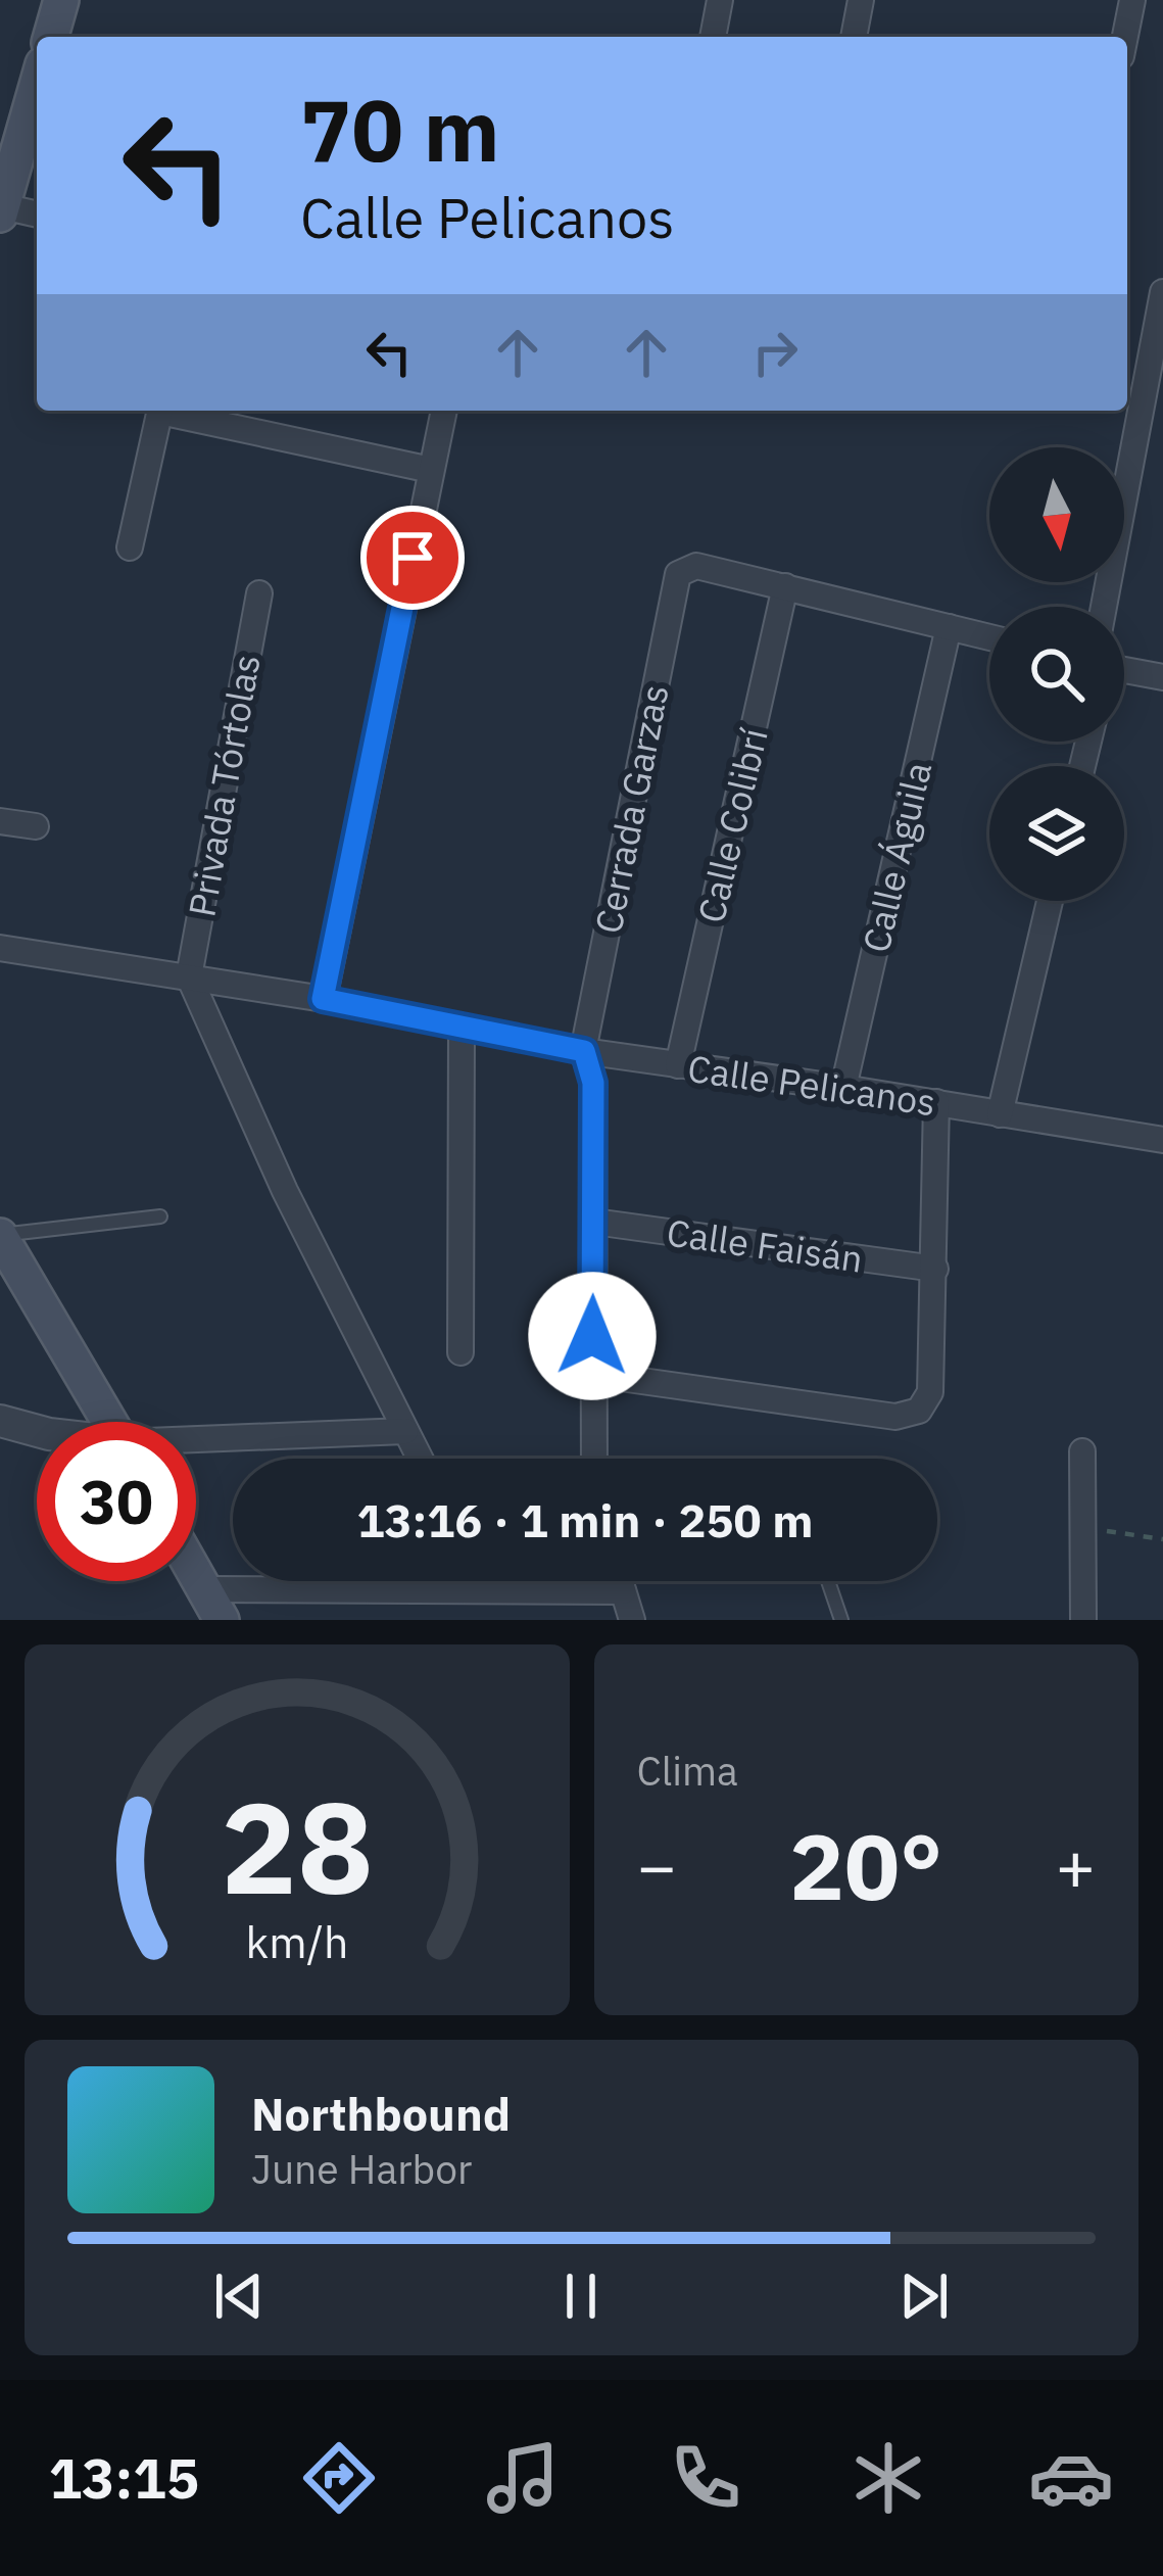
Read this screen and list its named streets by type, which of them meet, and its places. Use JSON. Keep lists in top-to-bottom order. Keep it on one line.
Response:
{"streets":{"street":["Privada Tórtolas","Cerrada Garzas","Calle Colibrí","Calle Águila","Calle Pelicanos","Calle Faisán"]},"crossings":[["Privada Tórtolas","Calle Pelicanos"],["Cerrada Garzas","Calle Colibrí"],["Cerrada Garzas","Calle Pelicanos"],["Cerrada Garzas","Calle Faisán"],["Calle Colibrí","Calle Pelicanos"],["Calle Águila","Calle Pelicanos"]],"north":"bottom","page":{"turn":["70 m","Calle Pelicanos"],"limit":"30","trip":"13:16 · 1 min · 250 m","tile":"Clima","heat":["−","20°","+"],"song":["Northbound","June Harbor"],"tabs":"13:15","gauge":["28","km/h"]}}
